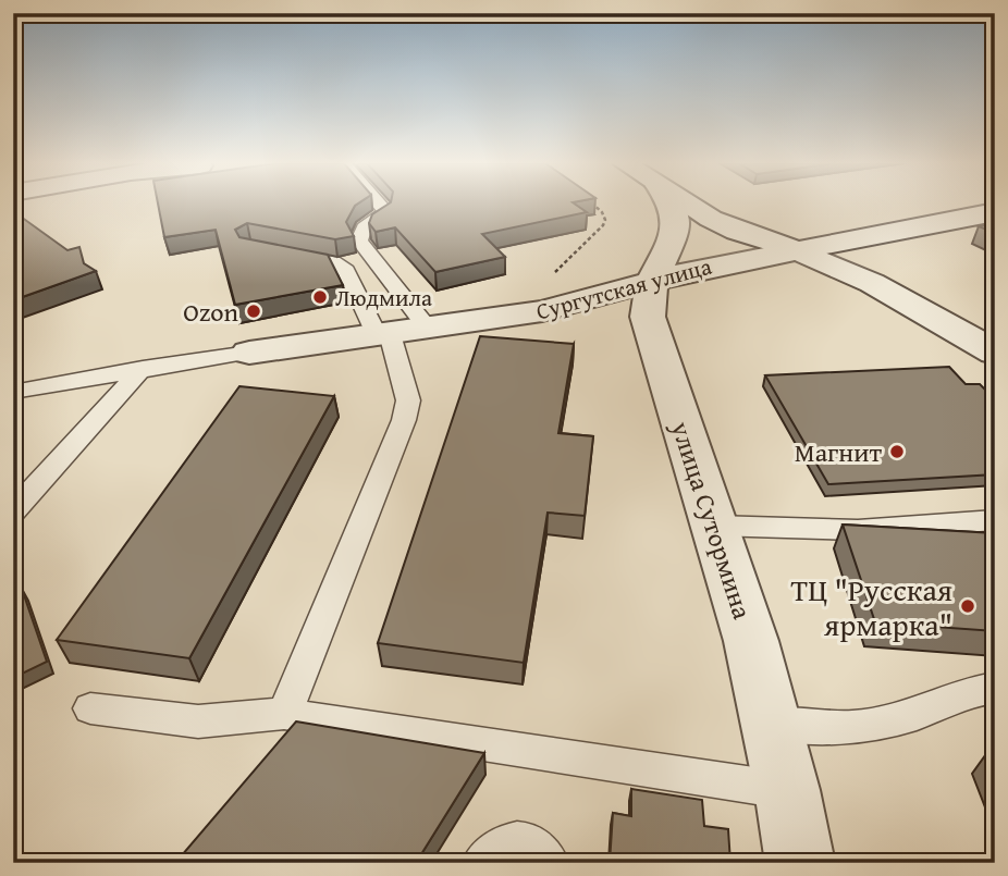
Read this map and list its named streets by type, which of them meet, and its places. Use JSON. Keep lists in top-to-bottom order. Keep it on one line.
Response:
{"streets":{"street":["Сургутская улица","улица Сутормина"]},"crossings":[["Сургутская улица","улица Сутормина"]],"places":["Людмила","Ozon","Магнит","ТЦ \"Русская ярмарка\""]}
